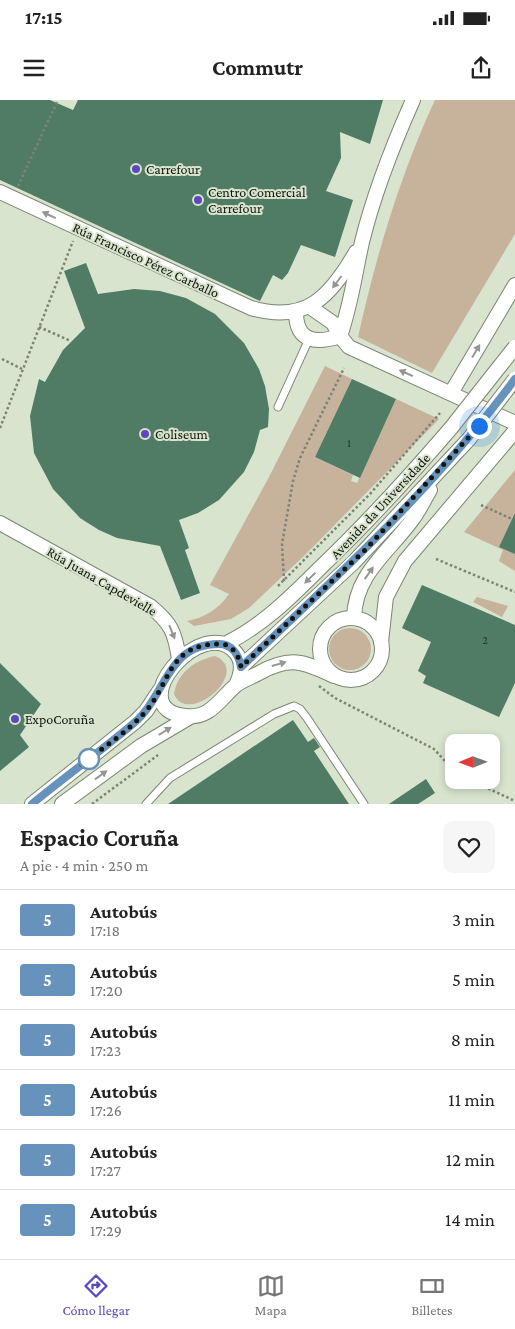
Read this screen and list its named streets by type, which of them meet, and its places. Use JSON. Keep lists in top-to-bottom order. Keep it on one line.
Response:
{"streets":{"street":["Rúa Francisco Pérez Carballo","Avenida da Universidade","Rúa Juana Capdevielle"]},"crossings":[["Avenida da Universidade","Rúa Juana Capdevielle"]],"one_way":["Rúa Francisco Pérez Carballo","Rúa Juana Capdevielle"],"places":["Carrefour","Centro Comercial Carrefour","Coliseum","ExpoCoruña"],"lines":["bus line 5"],"house_numbers":["1","2"],"north":"left","page":{"status":"17:15","header":"Commutr","heading":["Espacio Coruña","A pie · 4 min · 250 m"],"list":[{"mark":"5","name":"Autobús","note":"17:18","value":"3 min"},{"mark":"5","name":"Autobús","note":"17:20","value":"5 min"},{"mark":"5","name":"Autobús","note":"17:23","value":"8 min"},{"mark":"5","name":"Autobús","note":"17:26","value":"11 min"},{"mark":"5","name":"Autobús","note":"17:27","value":"12 min"},{"mark":"5","name":"Autobús","note":"17:29","value":"14 min"}],"tabs":["Cómo llegar","Mapa","Billetes"]}}
